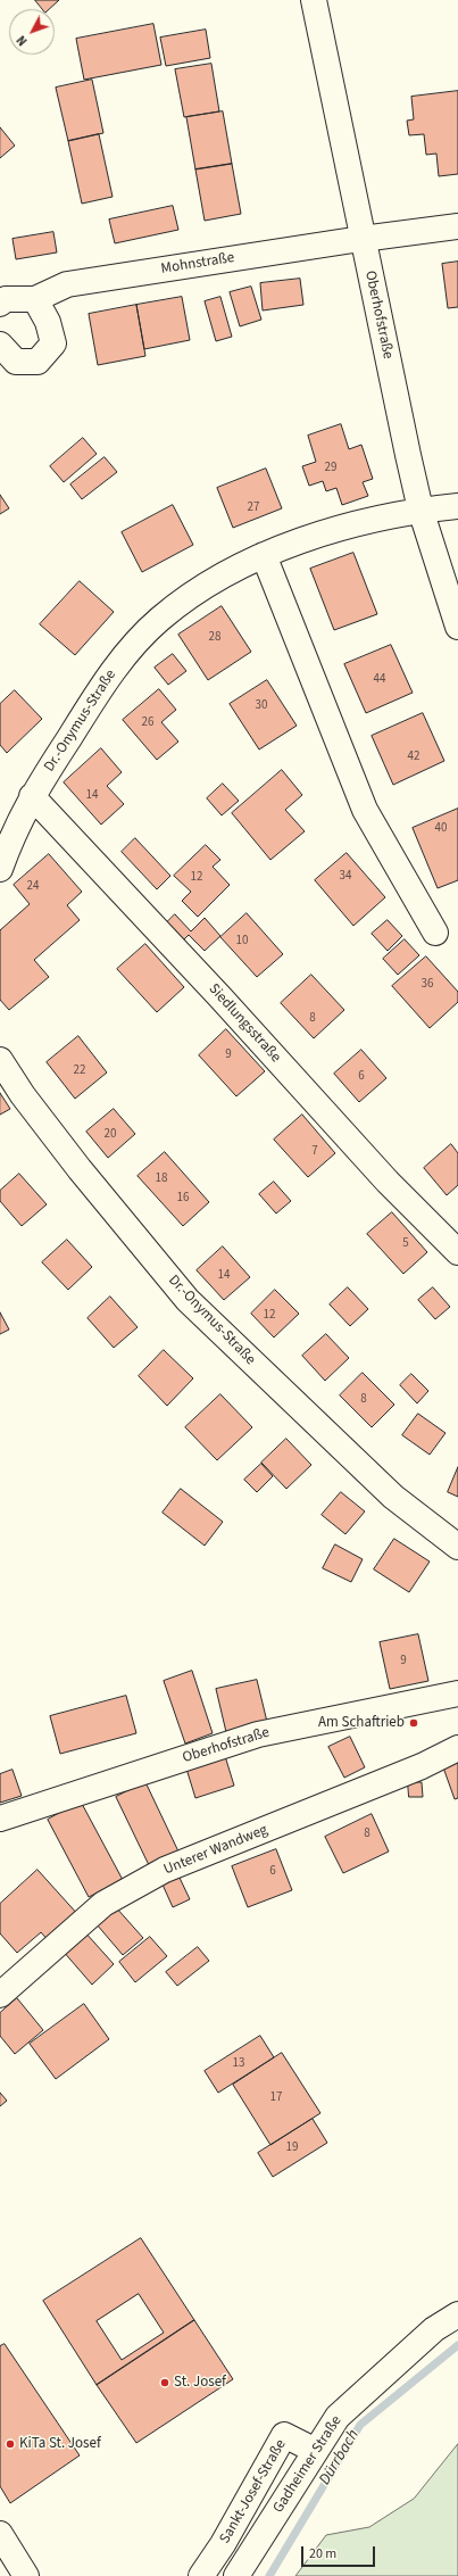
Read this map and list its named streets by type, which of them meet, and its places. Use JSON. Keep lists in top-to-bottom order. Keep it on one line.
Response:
{"streets":{"street":["Mohnstraße","Oberhofstraße","Dr.-Onymus-Straße","Siedlungsstraße","Unterer Wandweg","Gadheimer Straße","Sankt-Josef-Straße"]},"crossings":[["Mohnstraße","Oberhofstraße"],["Oberhofstraße","Dr.-Onymus-Straße"],["Dr.-Onymus-Straße","Siedlungsstraße"],["Gadheimer Straße","Sankt-Josef-Straße"]],"water":["Dürrbach"],"places":["Am Schaftrieb","St. Josef","KiTa St. Josef"],"house_numbers":["29","27","28","44","30","26","42","14","40","34","12","24","10","36","8","9","22","6","20","7","18","16","5","14","12","8","9","8","6","13","17","19"],"scale_bar":"20 m","north":"bottom left"}
